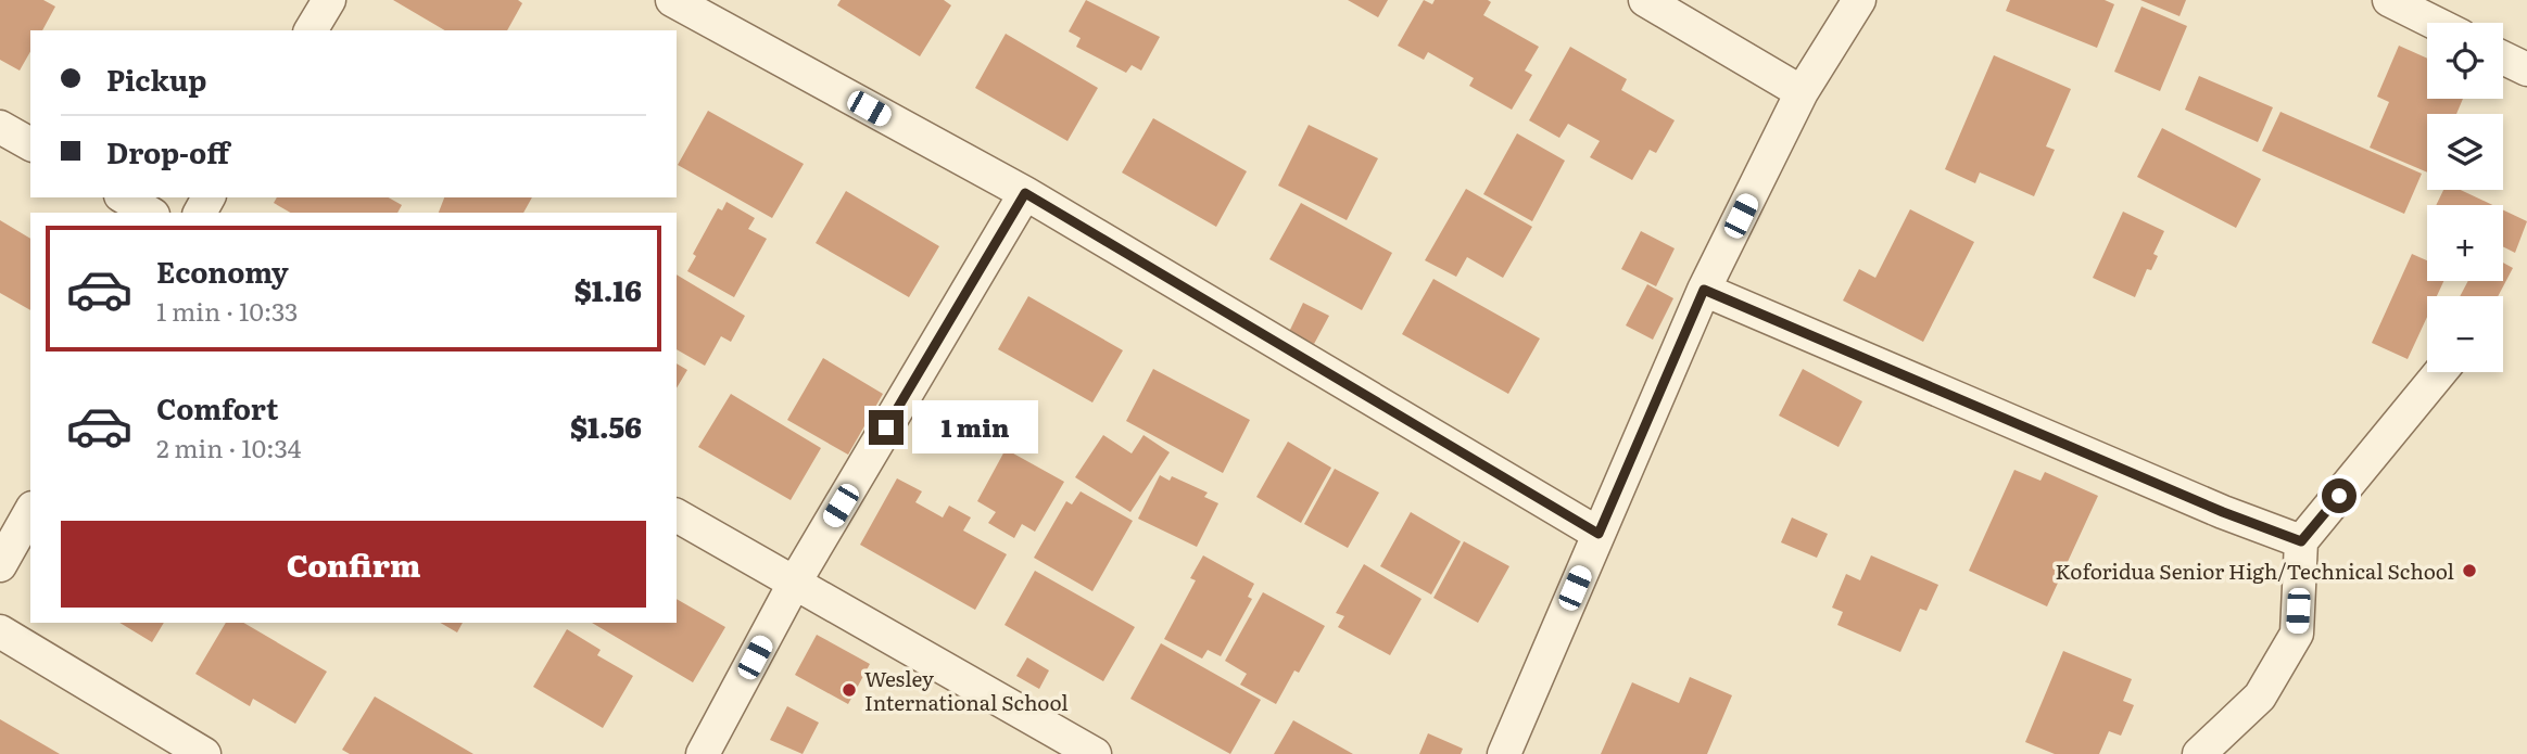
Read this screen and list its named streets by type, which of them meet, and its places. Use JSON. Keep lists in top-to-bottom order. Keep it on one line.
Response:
{"places":["Koforidua Senior High/Technical School","Wesley International School"],"page":{"map_buttons":["+","−"],"banner":["Pickup","Drop-off"],"list":[{"name":"Economy","note":"1 min · 10:33","value":"$1.16"},{"name":"Comfort","note":"2 min · 10:34","value":"$1.56"}],"bubble":"1 min","buttons":"Confirm"}}
